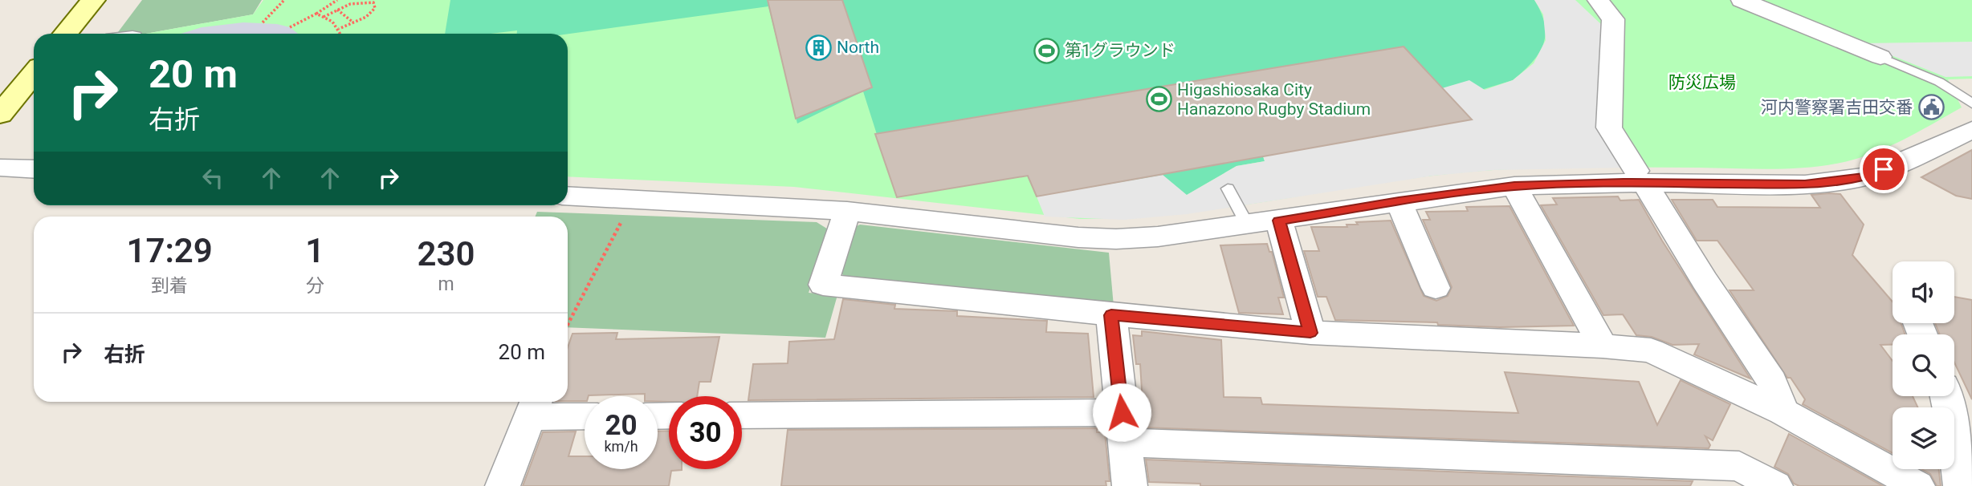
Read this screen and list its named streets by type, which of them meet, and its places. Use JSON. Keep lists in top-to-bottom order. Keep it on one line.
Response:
{"parks":["防災広場"],"places":{"building":["North"],"sports":["第1グラウンド","Higashiosaka City Hanazono Rugby Stadium"],"public building":["河内警察署吉田交番"]},"page":{"turn":["20 m","右折"],"eta":["17:29","到着","1","分","230","m"],"list":[{"name":"右折","value":"20 m"}],"speed":"20 km/h","limit":"30"}}
